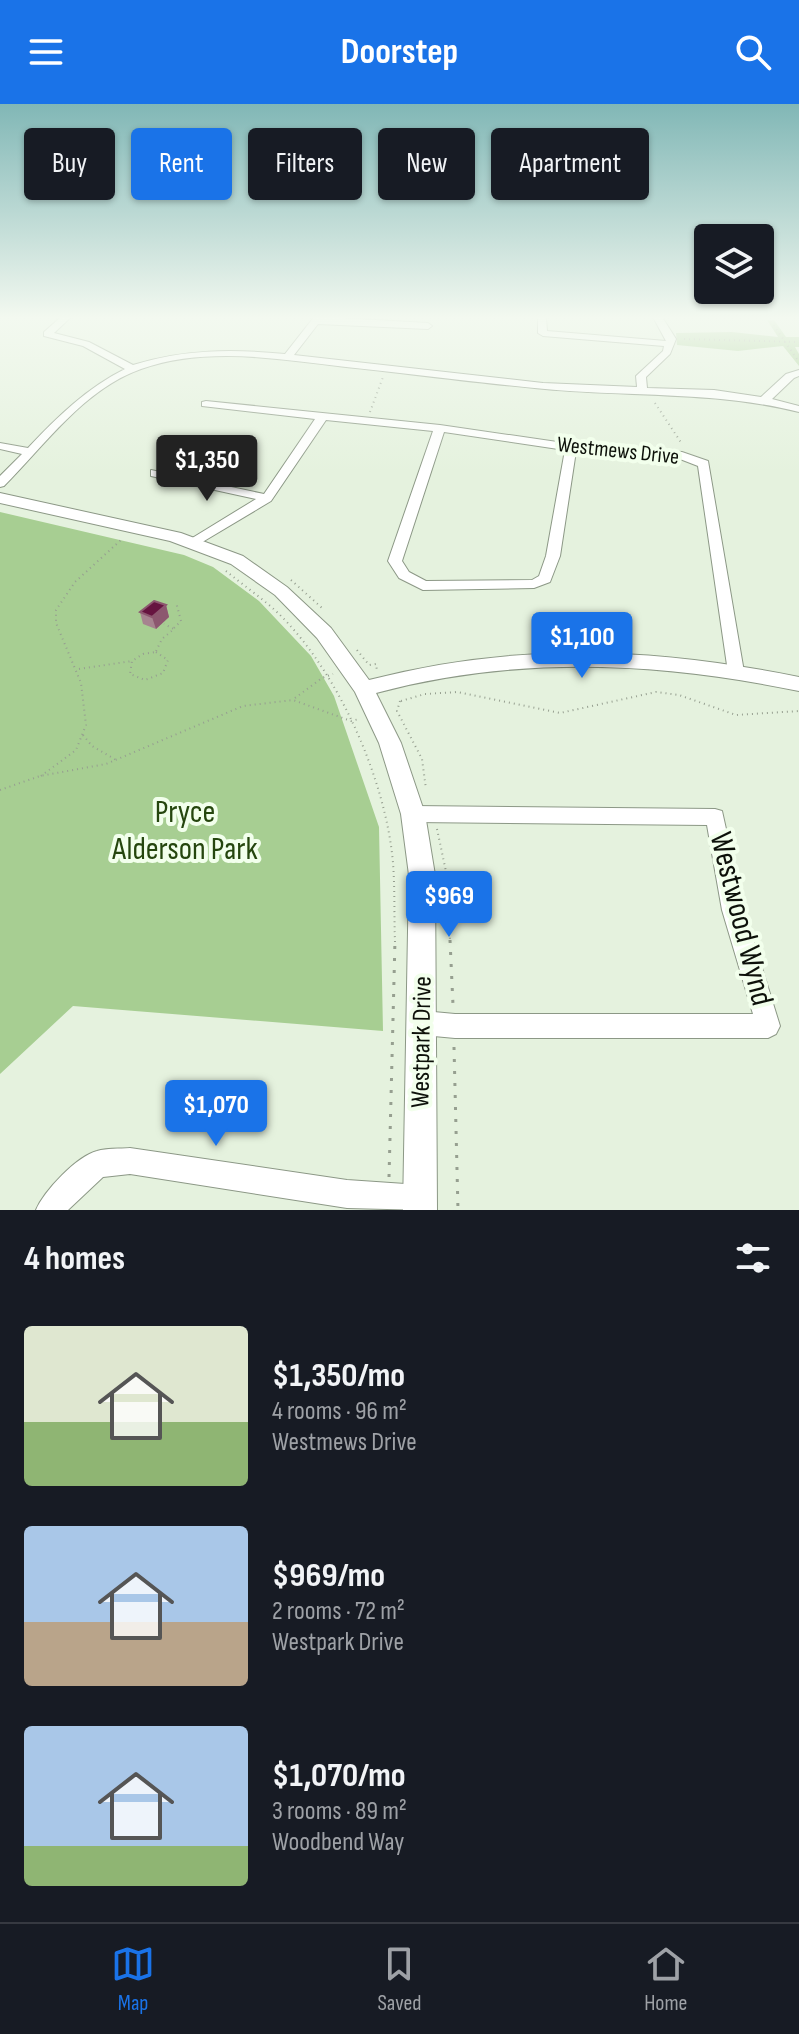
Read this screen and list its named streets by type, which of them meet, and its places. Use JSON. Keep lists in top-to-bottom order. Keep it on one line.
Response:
{"streets":{"street":["Westmews Drive","Westwood Wynd","Westpark Drive"]},"crossings":[["Westwood Wynd","Westpark Drive"]],"parks":["Pryce Alderson Park"],"page":{"header":"Doorstep","chip":["Buy","Rent","Filters","New","Apartment"],"price":["$1,350","$1,100","$969","$1,070"],"heading":"4 homes","list":[{"name":"$1,350/mo","note":"4 rooms · 96 m² · Westmews Drive"},{"name":"$969/mo","note":"2 rooms · 72 m² · Westpark Drive"},{"name":"$1,070/mo","note":"3 rooms · 89 m² · Woodbend Way"}],"tabs":["Map","Saved","Home"]}}
